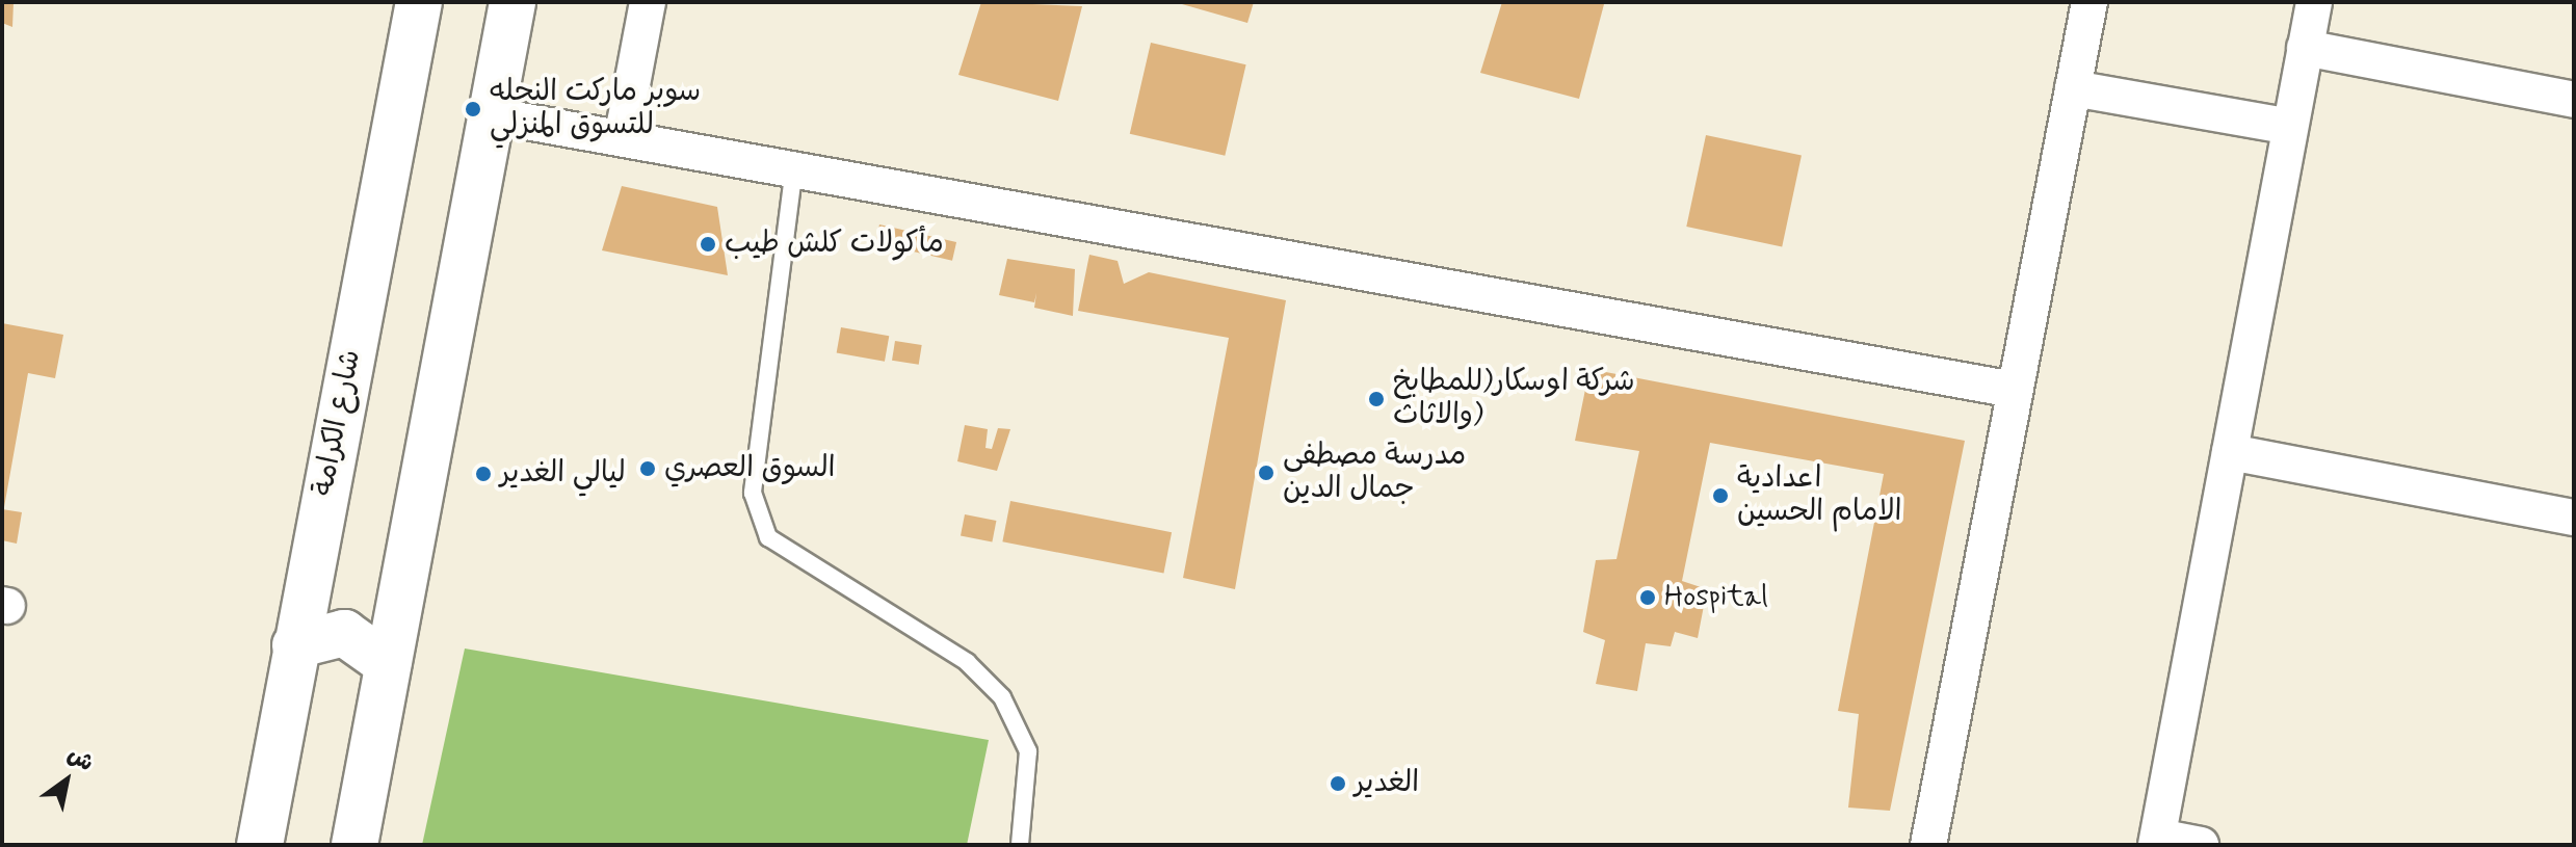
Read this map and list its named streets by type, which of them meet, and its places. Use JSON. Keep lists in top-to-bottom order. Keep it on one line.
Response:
{"streets":{"main road":["شارع الكرامة"]},"places":["سوبر ماركت النحله للتسوق المنزلي","مأكولات كلش طيب","شركة اوسكار(للمطابخ والاثاث)","السوق العصري","مدرسة مصطفى جمال الدين","ليالي الغدير","اعدادية الامام الحسين","Hospital","الغدير"],"north":"top right"}
